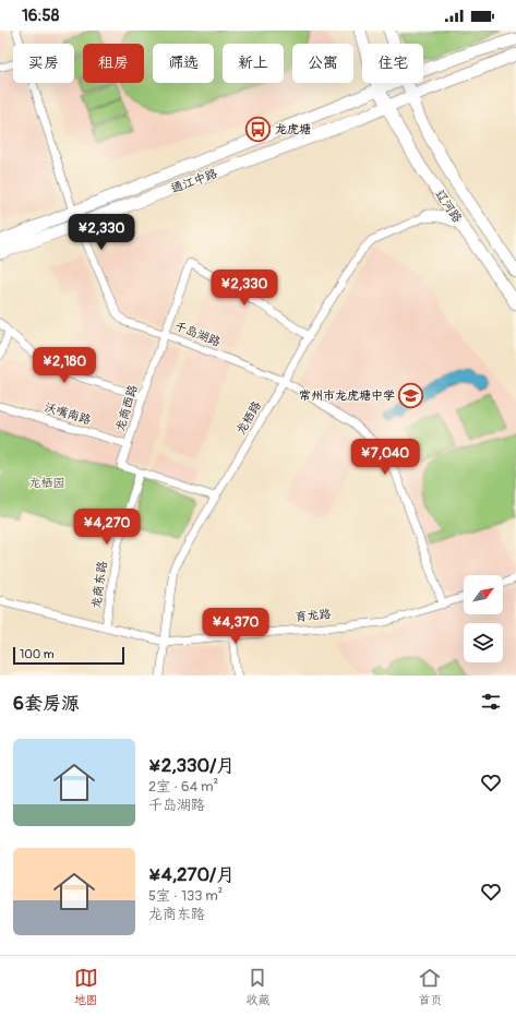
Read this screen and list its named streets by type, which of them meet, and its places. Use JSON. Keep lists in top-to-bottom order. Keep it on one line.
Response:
{"streets":{"main road":["通江中路","辽河路"],"street":["千岛湖路","龙商西路","沃嘴南路","龙栖路","龙商东路","育龙路"]},"crossings":[["通江中路","辽河路"],["通江中路","千岛湖路"],["千岛湖路","龙商西路"],["千岛湖路","龙栖路"],["千岛湖路","育龙路"],["龙商西路","沃嘴南路"],["龙商西路","龙栖路"],["龙商西路","龙商东路"],["龙栖路","育龙路"],["龙商东路","育龙路"]],"parks":["龙栖园"],"places":{"bus stop":["龙虎塘"],"school or university":["常州市龙虎塘中学"]},"scale_bar":"100 m","north":"top right","page":{"status":"16:58","chip":["买房","租房","筛选","新上","公寓","住宅"],"price":["¥2,330","¥2,330","¥2,180","¥7,040","¥4,270","¥4,370"],"scale":"100 m","heading":"6套房源","list":[{"name":"¥2,330/月","note":"2室 · 64 m² · 千岛湖路"},{"name":"¥4,270/月","note":"5室 · 133 m² · 龙商东路"}],"tabs":["地图","收藏","首页"]}}
